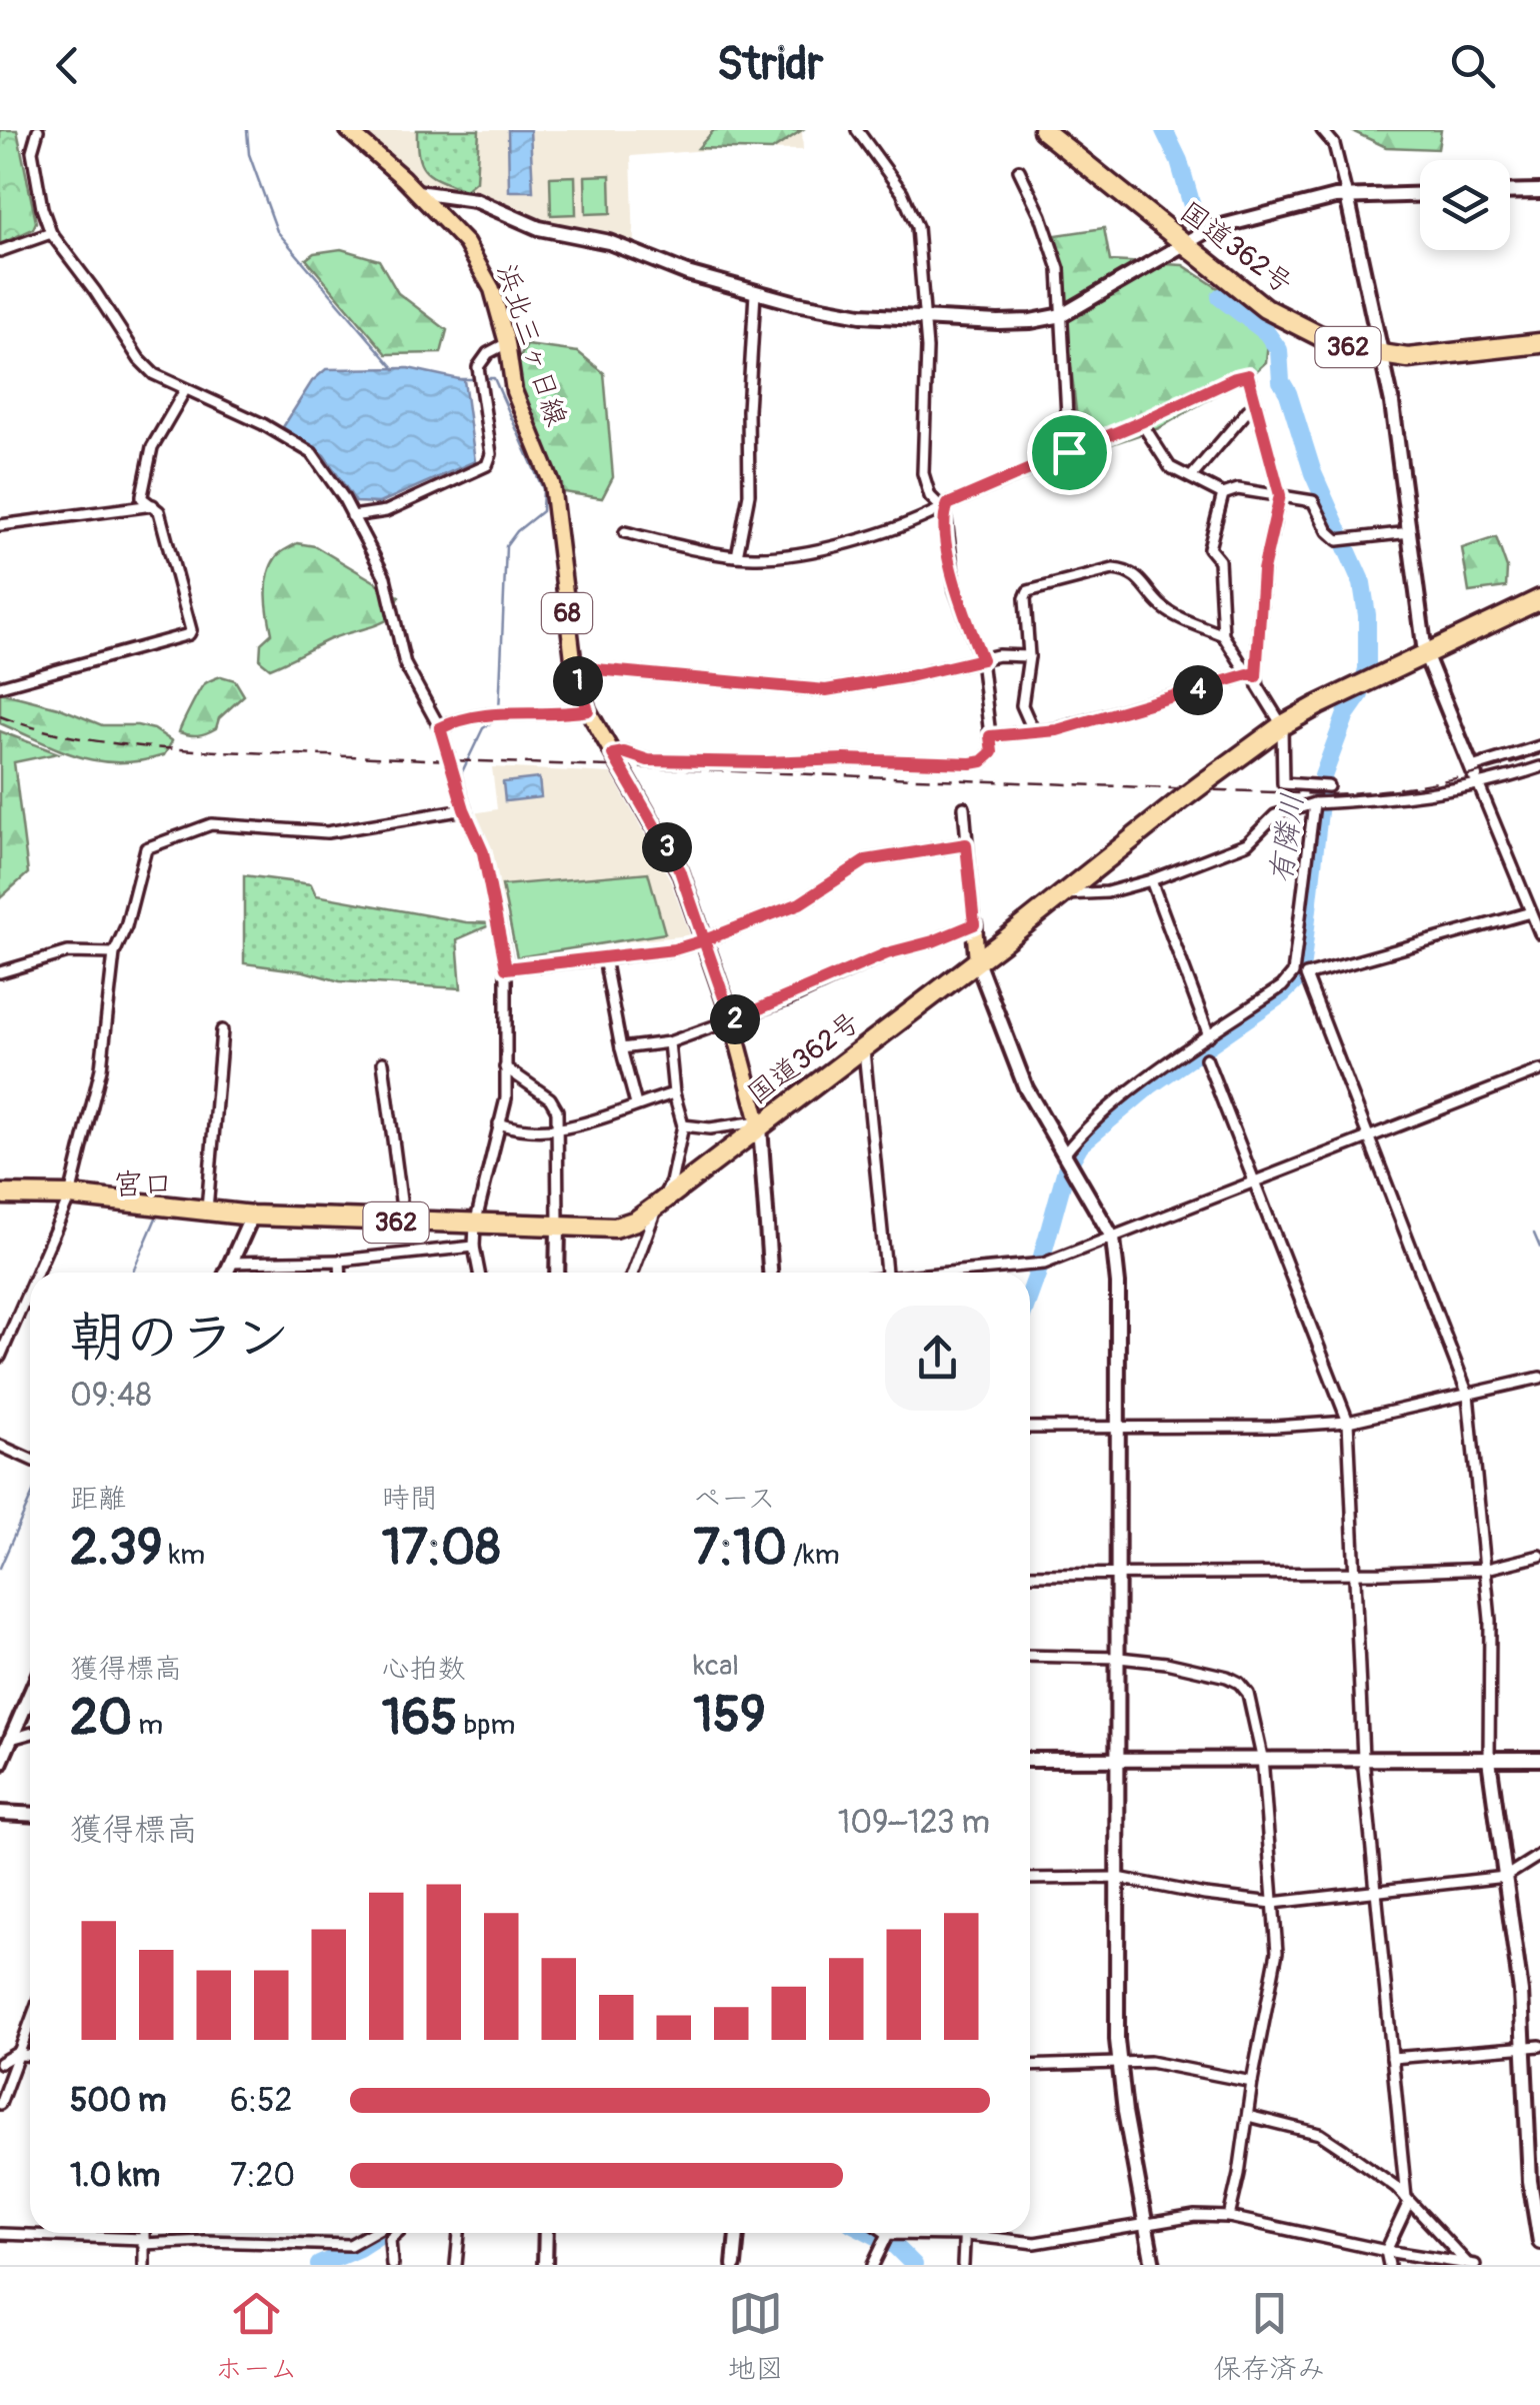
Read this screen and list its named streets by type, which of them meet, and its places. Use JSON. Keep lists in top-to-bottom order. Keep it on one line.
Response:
{"streets":{"highway":["国道362号","362"],"main road":["浜北三ヶ日線","68"]},"crossings":[["国道362号","浜北三ヶ日線"]],"districts":["宮口"],"water":["有隣川"],"page":{"header":"Stridr","pins":["1","4","3","2"],"heading":["朝のラン","09:48"],"stats":[["距離","2.39 km"],["時間","17:08"],["ペース","7:10 /km"],["獲得標高","20 m"],["心拍数","165 bpm"],["kcal","159"]],"chart":["獲得標高","109–123 m"],"list":[{"name":"500 m","note":"6:52"},{"name":"1.0 km","note":"7:20"}],"tabs":["ホーム","地図","保存済み"]}}
